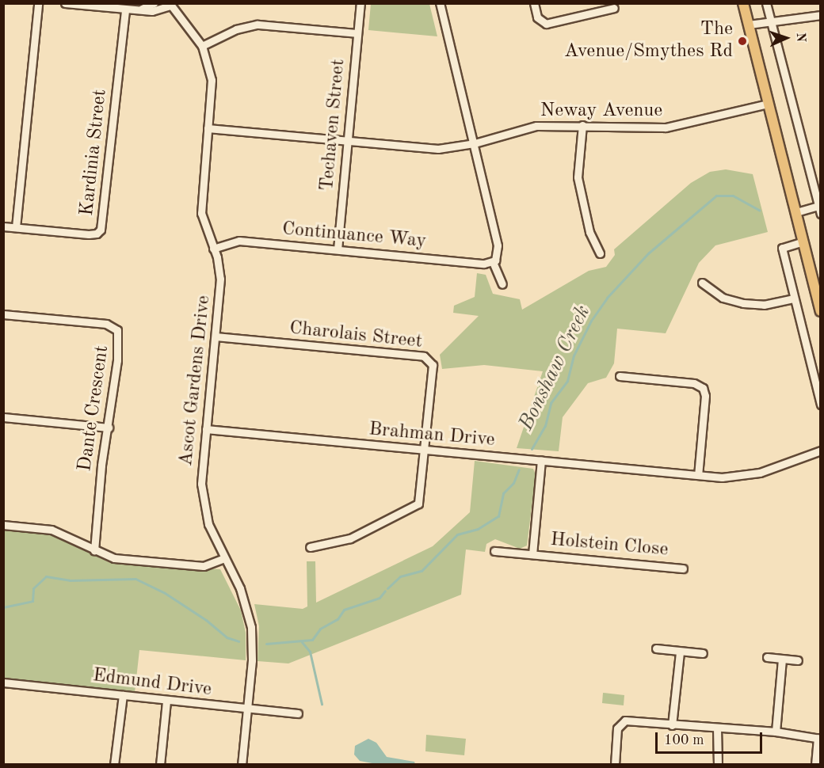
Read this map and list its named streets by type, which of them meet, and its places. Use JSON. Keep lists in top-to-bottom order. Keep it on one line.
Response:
{"streets":{"street":["Neway Avenue","Techaven Street","Kardinia Street","Continuance Way","Charolais Street","Ascot Gardens Drive","Dante Crescent","Brahman Drive","Holstein Close","Edmund Drive"]},"crossings":[["Neway Avenue","Techaven Street"],["Neway Avenue","Ascot Gardens Drive"],["Techaven Street","Continuance Way"],["Continuance Way","Ascot Gardens Drive"],["Charolais Street","Ascot Gardens Drive"],["Charolais Street","Brahman Drive"],["Ascot Gardens Drive","Brahman Drive"],["Ascot Gardens Drive","Edmund Drive"],["Brahman Drive","Holstein Close"]],"water":["Bonshaw Creek"],"places":["The Avenue/Smythes Rd"],"scale_bar":"100 m","north":"right"}
